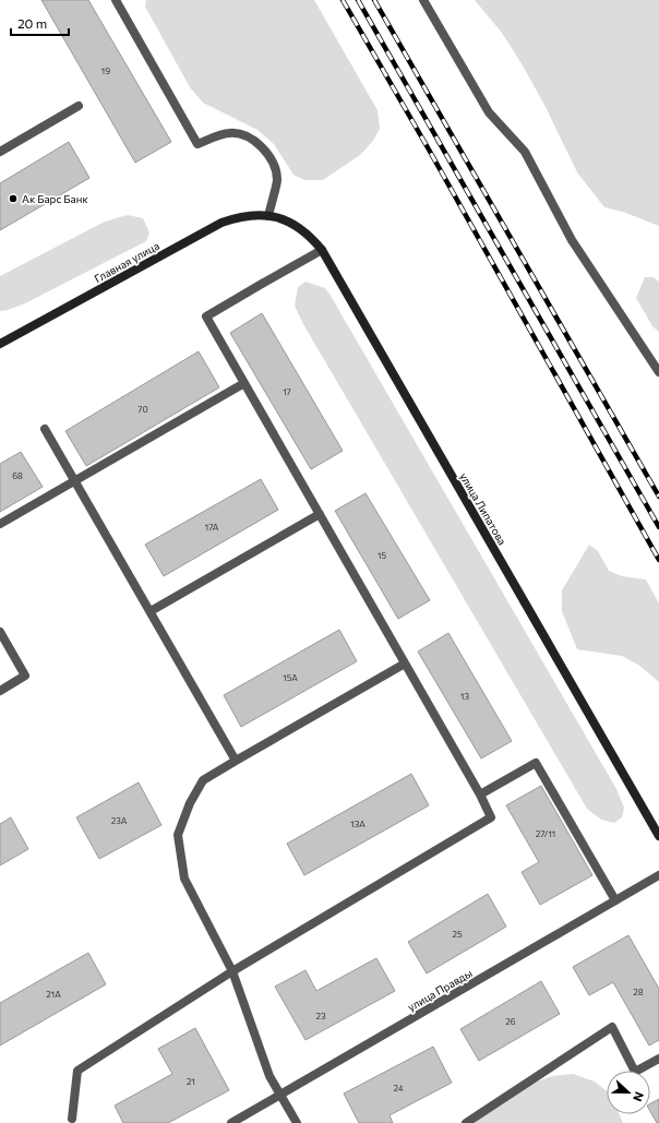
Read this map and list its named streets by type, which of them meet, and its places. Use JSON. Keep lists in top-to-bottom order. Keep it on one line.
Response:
{"streets":{"street":["Главная улица","улица Липатова","улица Правды"]},"crossings":[["Главная улица","улица Липатова"]],"places":["Ак Барс Банк"],"house_numbers":["19","17","70","68","17А","15","15А","13","23А","13А","27/11","25","28","21А","23","26","21","24"],"scale_bar":"20 m","north":"right"}
